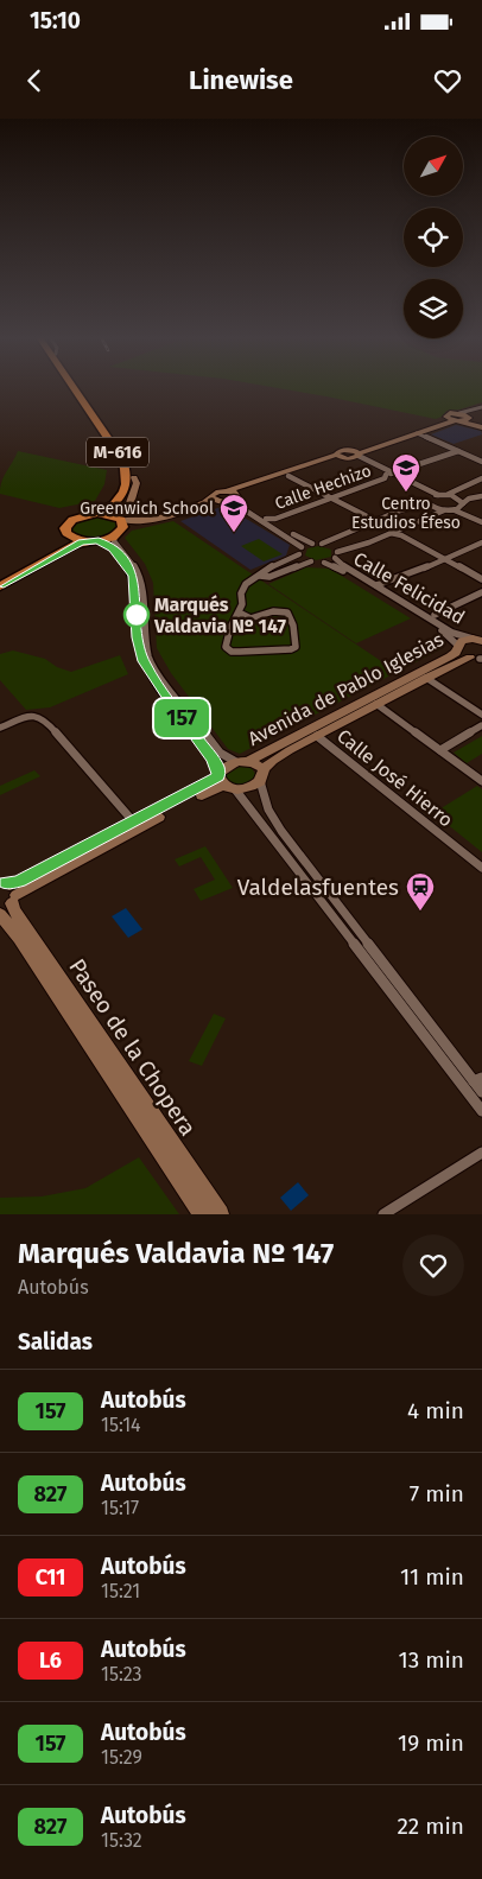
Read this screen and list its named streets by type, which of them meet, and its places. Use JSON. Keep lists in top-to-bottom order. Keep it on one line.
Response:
{"streets":{"highway":["M-616"],"main road":["Avenida de Pablo Iglesias","Paseo de la Chopera"],"street":["Calle Hechizo","Calle Felicidad","Calle José Hierro"]},"crossings":[["Calle Felicidad","Avenida de Pablo Iglesias"],["Avenida de Pablo Iglesias","Calle José Hierro"]],"places":{"school or university":["Centro Estudios Éfeso","Greenwich School"],"other":["Marqués Valdavia Nº 147"],"station":["Valdelasfuentes"]},"lines":["bus line 157"],"north":"top right","page":{"status":"15:10","header":"Linewise","on_map":"157","heading":[["Marqués Valdavia Nº 147","Autobús"],"Salidas"],"list":[{"mark":"157","name":"Autobús","note":"15:14","value":"4 min"},{"mark":"827","name":"Autobús","note":"15:17","value":"7 min"},{"mark":"C11","name":"Autobús","note":"15:21","value":"11 min"},{"mark":"L6","name":"Autobús","note":"15:23","value":"13 min"},{"mark":"157","name":"Autobús","note":"15:29","value":"19 min"},{"mark":"827","name":"Autobús","note":"15:32","value":"22 min"}]}}
